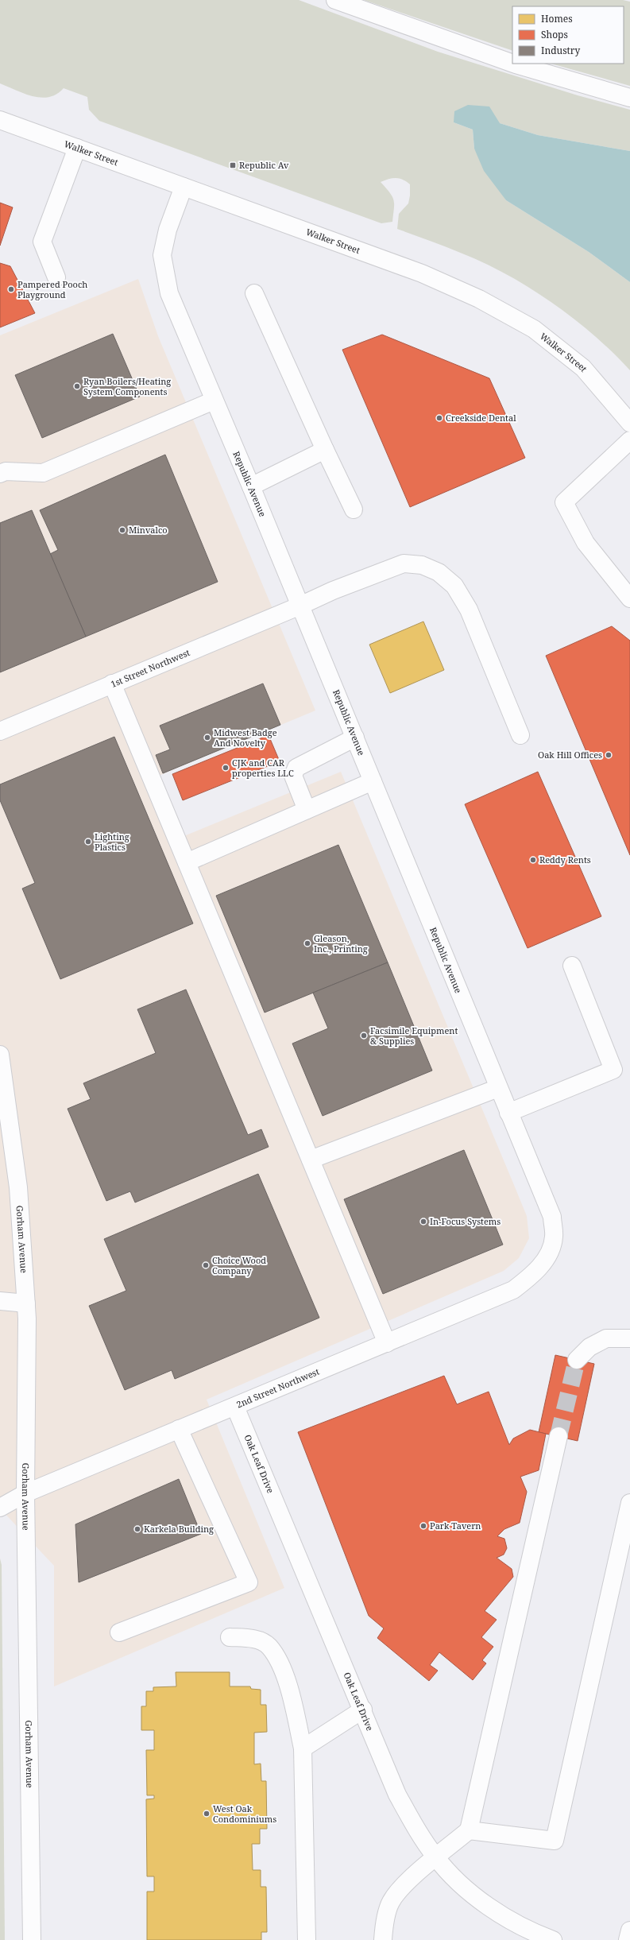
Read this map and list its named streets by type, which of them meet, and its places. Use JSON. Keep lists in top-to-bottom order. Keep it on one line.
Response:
{"streets":{"main road":["Walker Street","Republic Avenue","1st Street Northwest","Gorham Avenue","2nd Street Northwest","Oak Leaf Drive"]},"crossings":[["Walker Street","Republic Avenue"],["Republic Avenue","1st Street Northwest"],["Republic Avenue","2nd Street Northwest"],["Gorham Avenue","2nd Street Northwest"],["2nd Street Northwest","Oak Leaf Drive"]],"places":{"transit":["Republic Av"],"other":["Pampered Pooch Playground","Ryan Boilers/Heating System Components","Creekside Dental","Minvalco","Midwest Badge And Novelty","Oak Hill Offices","CJK and CAR properties LLC","Lighting Plastics","Reddy Rents","Gleason, Inc., Printing","Facsimile Equipment & Supplies","In-Focus Systems","Choice Wood Company","Park Tavern","Karkela Building","West Oak Condominiums"]},"legend":["Homes","Shops","Industry"]}
